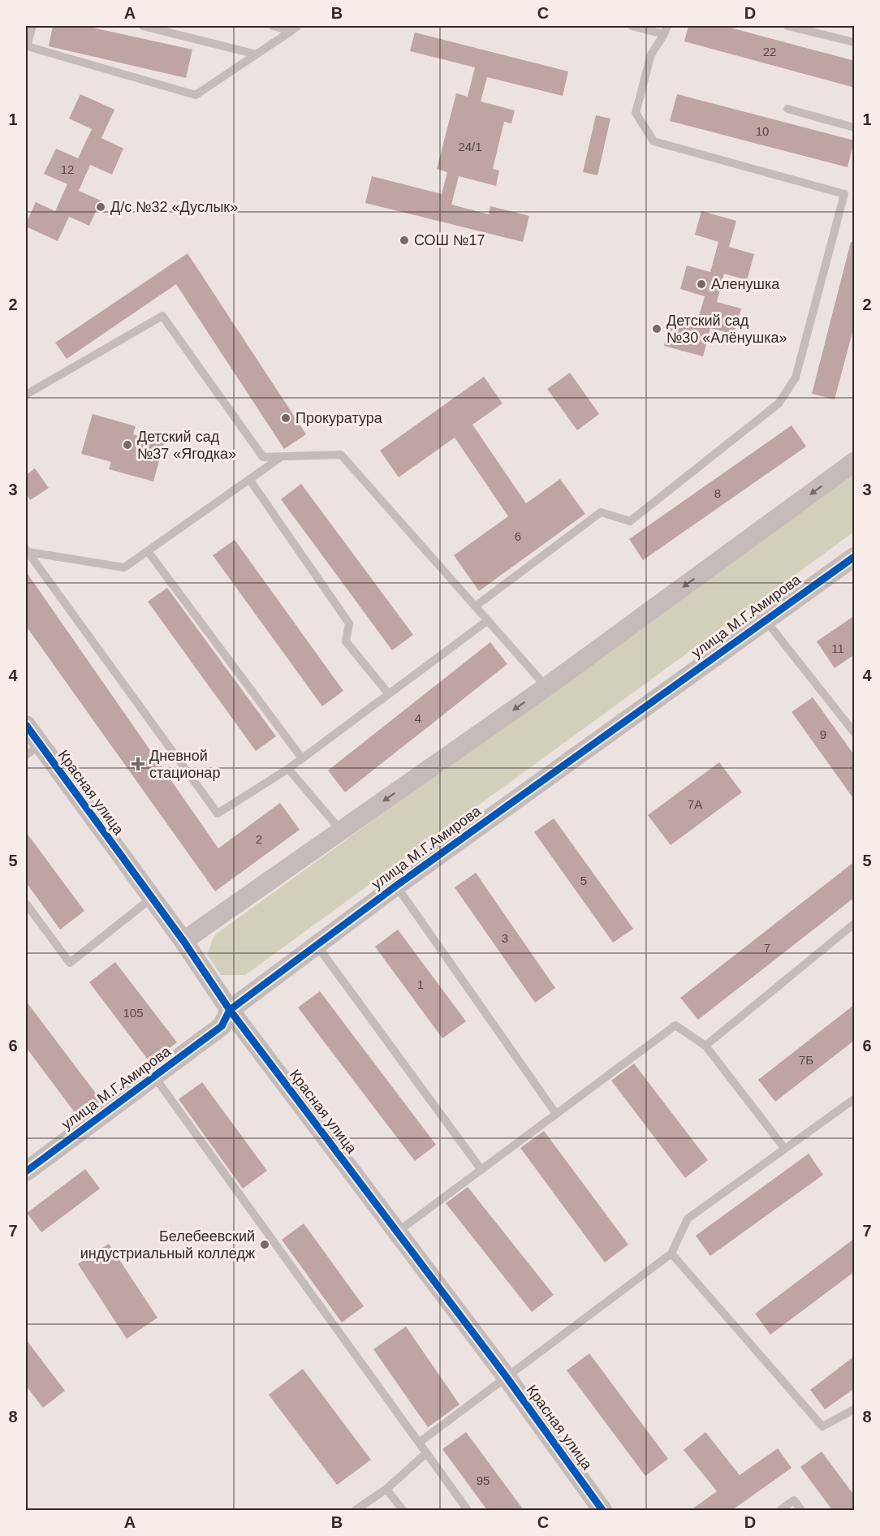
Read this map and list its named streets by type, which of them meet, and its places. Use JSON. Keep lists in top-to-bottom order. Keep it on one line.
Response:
{"streets":{"street":["улица М.Г.Амирова","Красная улица"]},"crossings":[["улица М.Г.Амирова","Красная улица"]],"places":{"other":["Д/с №32 «Дуслык»","СОШ №17","Аленушка","Детский сад №30 «Алёнушка»","Прокуратура","Детский сад №37 «Ягодка»","Белебеевский индустриальный колледж"],"health":["Дневной стационар"]},"house_numbers":["22","10","24/1","12","8","6","11","4","9","7А","2","5","3","7","1","105","7Б","95"],"grid":{"columns":["A","B","C","D"],"rows":["1","2","3","4","5","6","7","8"]}}
